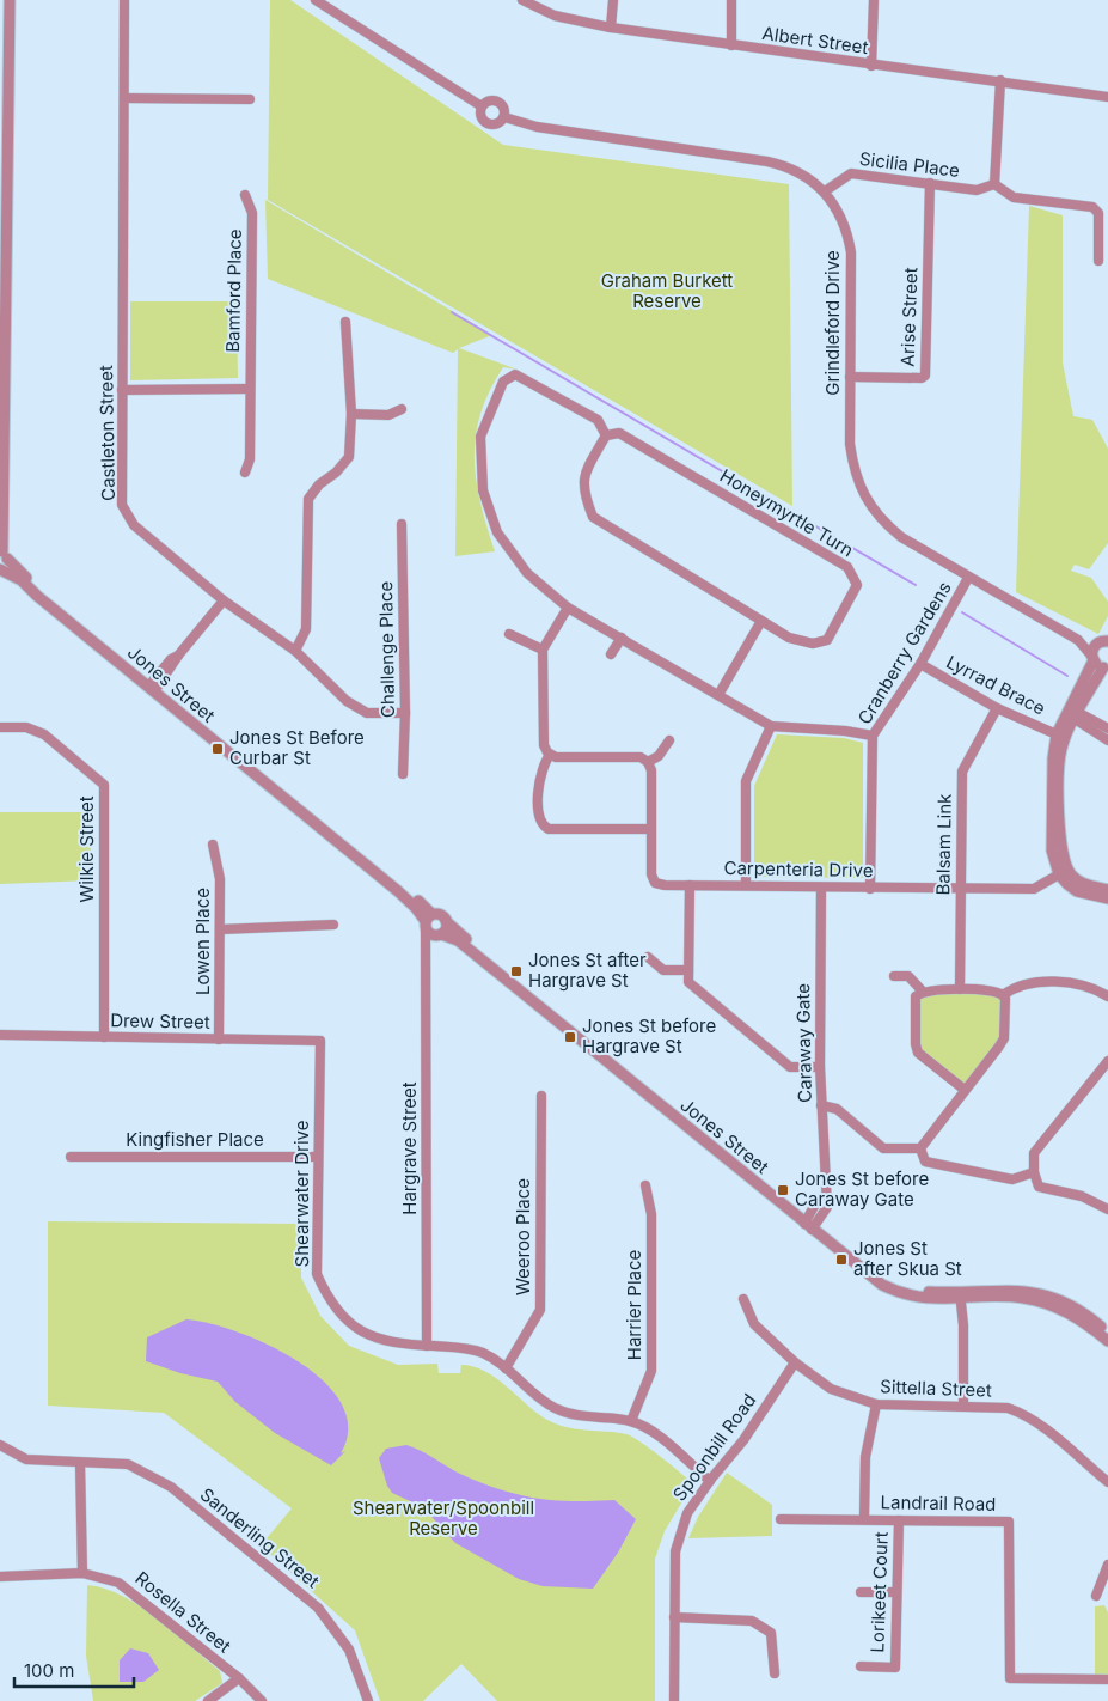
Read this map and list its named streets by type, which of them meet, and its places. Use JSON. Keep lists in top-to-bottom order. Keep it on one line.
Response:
{"streets":{"street":["Albert Street","Sicilia Place","Bamford Place","Arise Street","Grindleford Drive","Castleton Street","Honeymyrtle Turn","Challenge Place","Cranberry Gardens","Jones Street","Lyrrad Brace","Balsam Link","Wilkie Street","Carpenteria Drive","Lowen Place","Drew Street","Caraway Gate","Kingfisher Place","Hargrave Street","Shearwater Drive","Weeroo Place","Harrier Place","Sittella Street","Spoonbill Road","Landrail Road","Sanderling Street","Lorikeet Court","Rosella Street"]},"crossings":[["Sicilia Place","Arise Street"],["Sicilia Place","Grindleford Drive"],["Arise Street","Grindleford Drive"],["Grindleford Drive","Cranberry Gardens"],["Castleton Street","Challenge Place"],["Cranberry Gardens","Lyrrad Brace"],["Cranberry Gardens","Carpenteria Drive"],["Jones Street","Caraway Gate"],["Jones Street","Hargrave Street"],["Lyrrad Brace","Balsam Link"],["Balsam Link","Carpenteria Drive"],["Wilkie Street","Drew Street"],["Carpenteria Drive","Caraway Gate"],["Lowen Place","Drew Street"],["Drew Street","Shearwater Drive"],["Kingfisher Place","Shearwater Drive"],["Hargrave Street","Shearwater Drive"],["Shearwater Drive","Weeroo Place"],["Shearwater Drive","Harrier Place"],["Shearwater Drive","Spoonbill Road"],["Sittella Street","Spoonbill Road"],["Landrail Road","Lorikeet Court"]],"parks":["Graham Burkett Reserve","Shearwater/Spoonbill Reserve"],"places":{"transit":["Jones St Before Curbar St","Jones St after Hargrave St","Jones St before Hargrave St","Jones St before Caraway Gate","Jones St after Skua St"]},"scale_bar":"100 m"}
